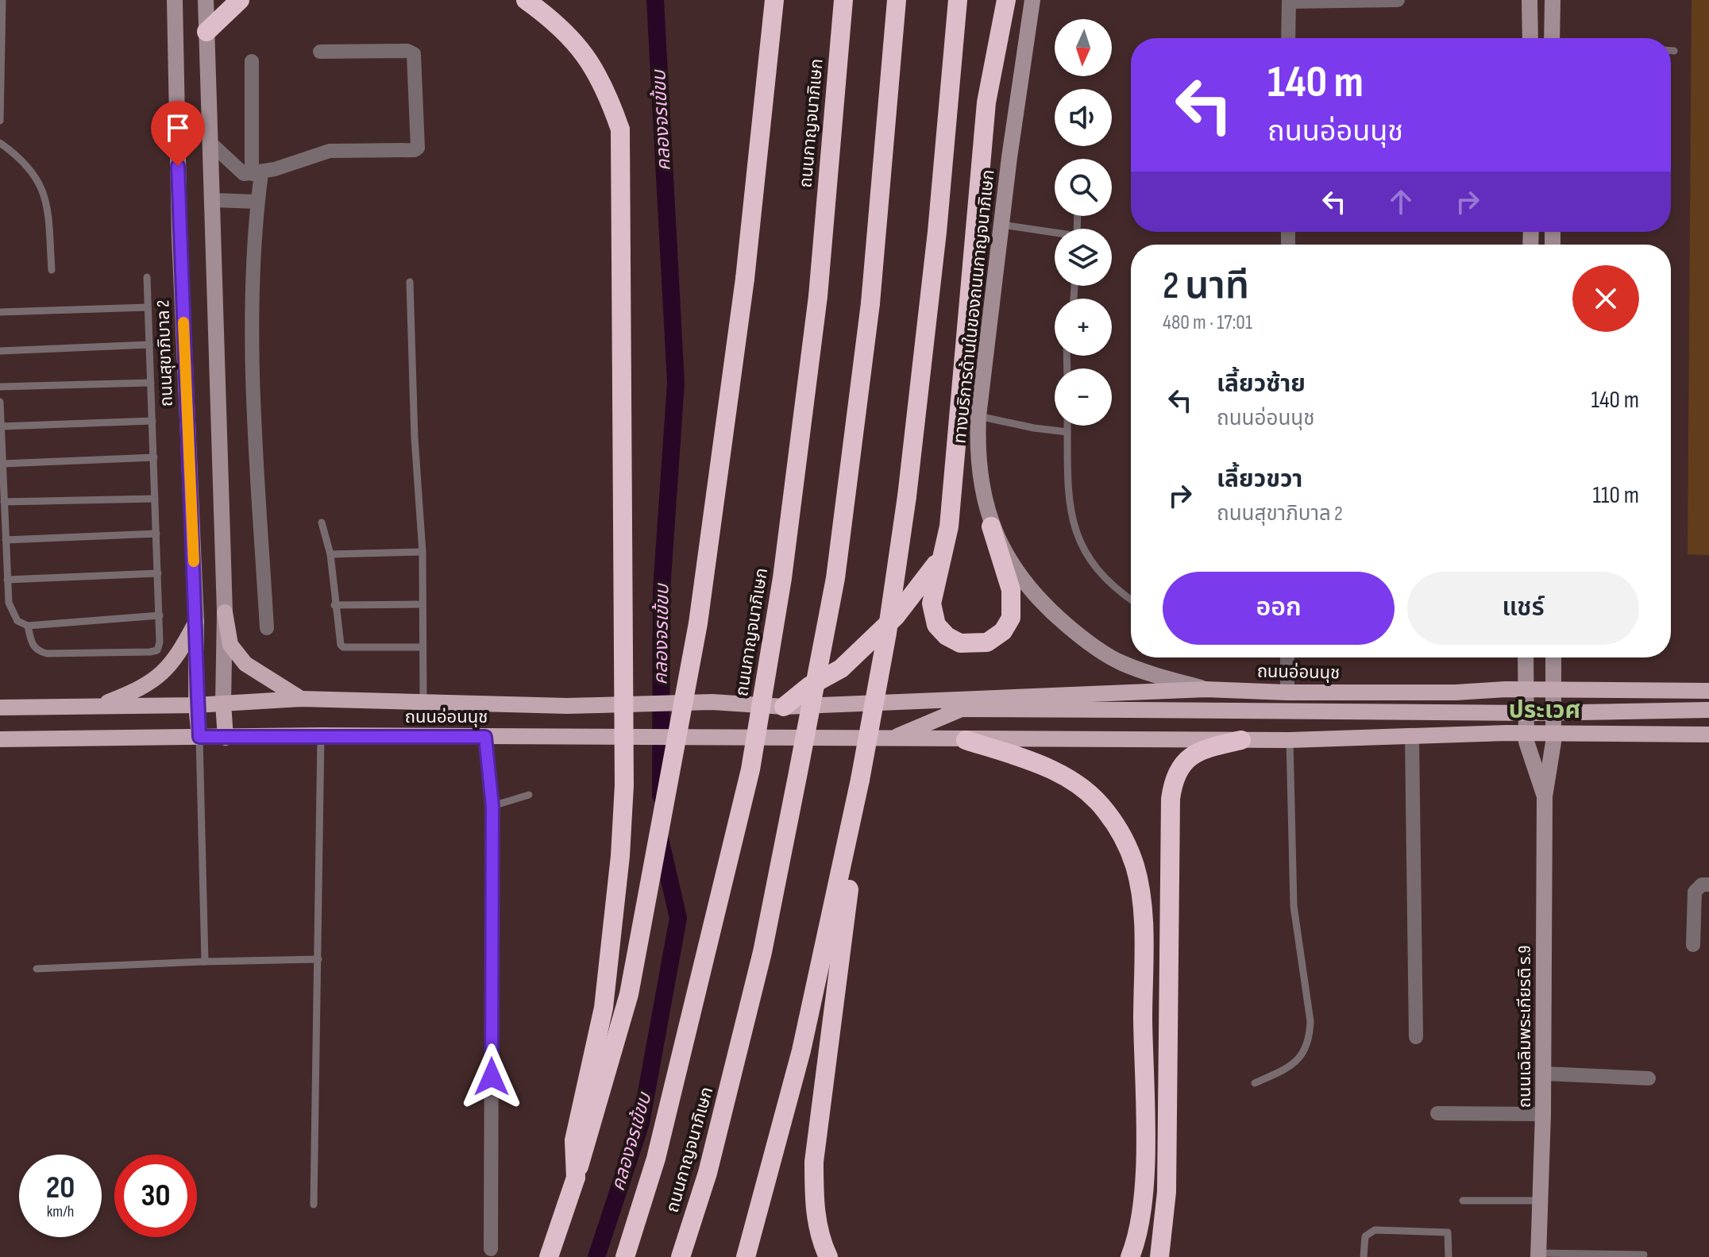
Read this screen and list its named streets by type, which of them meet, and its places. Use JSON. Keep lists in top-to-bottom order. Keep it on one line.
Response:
{"streets":{"highway":["ถนนกาญจนาภิเษก"],"main road":["ถนนอ่อนนุช"],"street":["ทางบริการด้านในของถนนกาญจนาภิเษก","ถนนสุขาภิบาล 2","ถนนเฉลิมพระเกียรติ ร.9"]},"crossings":[["ทางบริการด้านในของถนนกาญจนาภิเษก","ถนนอ่อนนุช"],["ถนนสุขาภิบาล 2","ถนนอ่อนนุช"],["ถนนอ่อนนุช","ถนนเฉลิมพระเกียรติ ร.9"]],"districts":["ประเวศ"],"water":["คลองจรเข้ขบ"],"north":"bottom","page":{"map_buttons":["+","−"],"turn":["140 m","ถนนอ่อนนุช"],"heading":["2 นาที","480 m · 17:01"],"list":[{"name":"เลี้ยวซ้าย","note":"ถนนอ่อนนุช","value":"140 m"},{"name":"เลี้ยวขวา","note":"ถนนสุขาภิบาล 2","value":"110 m"}],"buttons":["ออก","แชร์"],"speed":"20 km/h","limit":"30"}}
